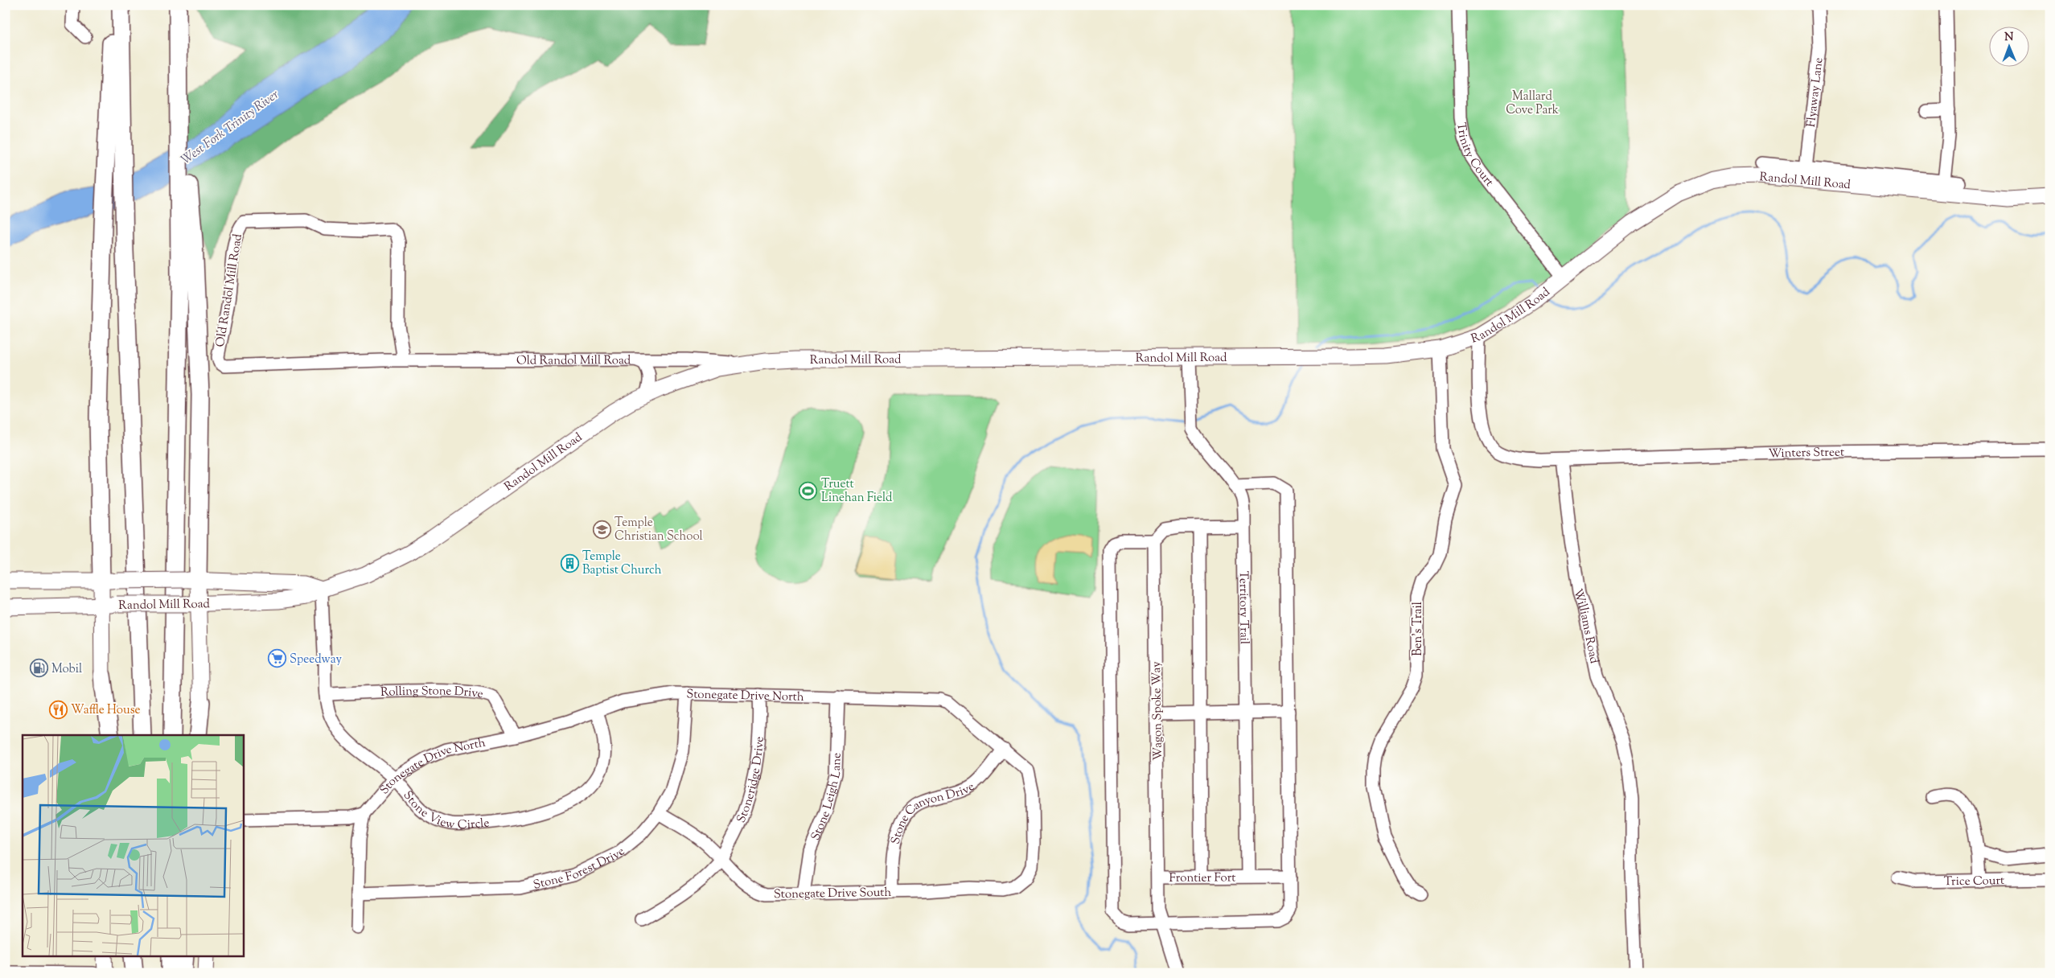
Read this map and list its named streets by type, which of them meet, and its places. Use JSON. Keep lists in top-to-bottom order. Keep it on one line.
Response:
{"streets":{"main road":["Randol Mill Road"],"street":["Flyaway Lane","Trinity Court","Old Randol Mill Road","Winters Street","Territory Trail","Williams Road","Ben's Trail","Rolling Stone Drive","Stonegate Drive North","Wagon Spoke Way","Stoneridge Drive","Stone Leigh Lane","Stone View Circle","Stone Canyon Drive","Stone Forest Drive","Frontier Fort","Trice Court","Stonegate Drive South"]},"crossings":[["Flyaway Lane","Randol Mill Road"],["Trinity Court","Randol Mill Road"],["Randol Mill Road","Old Randol Mill Road"],["Randol Mill Road","Territory Trail"],["Randol Mill Road","Ben's Trail"],["Randol Mill Road","Stone View Circle"],["Winters Street","Williams Road"],["Territory Trail","Frontier Fort"],["Rolling Stone Drive","Stonegate Drive North"],["Rolling Stone Drive","Stone View Circle"],["Stonegate Drive North","Stoneridge Drive"],["Stonegate Drive North","Stone Leigh Lane"],["Stonegate Drive North","Stone View Circle"],["Stonegate Drive North","Stone Canyon Drive"],["Stonegate Drive North","Stone Forest Drive"],["Stonegate Drive North","Stonegate Drive South"],["Wagon Spoke Way","Frontier Fort"],["Stoneridge Drive","Stonegate Drive South"],["Stone Leigh Lane","Stonegate Drive South"],["Stone Canyon Drive","Stonegate Drive South"],["Stone Forest Drive","Stonegate Drive South"]],"water":["West Fork Trinity River"],"parks":["Mallard Cove Park"],"places":{"sports":["Truett Linehan Field"],"school or university":["Temple Christian School"],"building":["Temple Baptist Church"],"supermarket":["Speedway"],"fuel station":["Mobil"],"restaurant":["Waffle House"]},"north":"top"}
